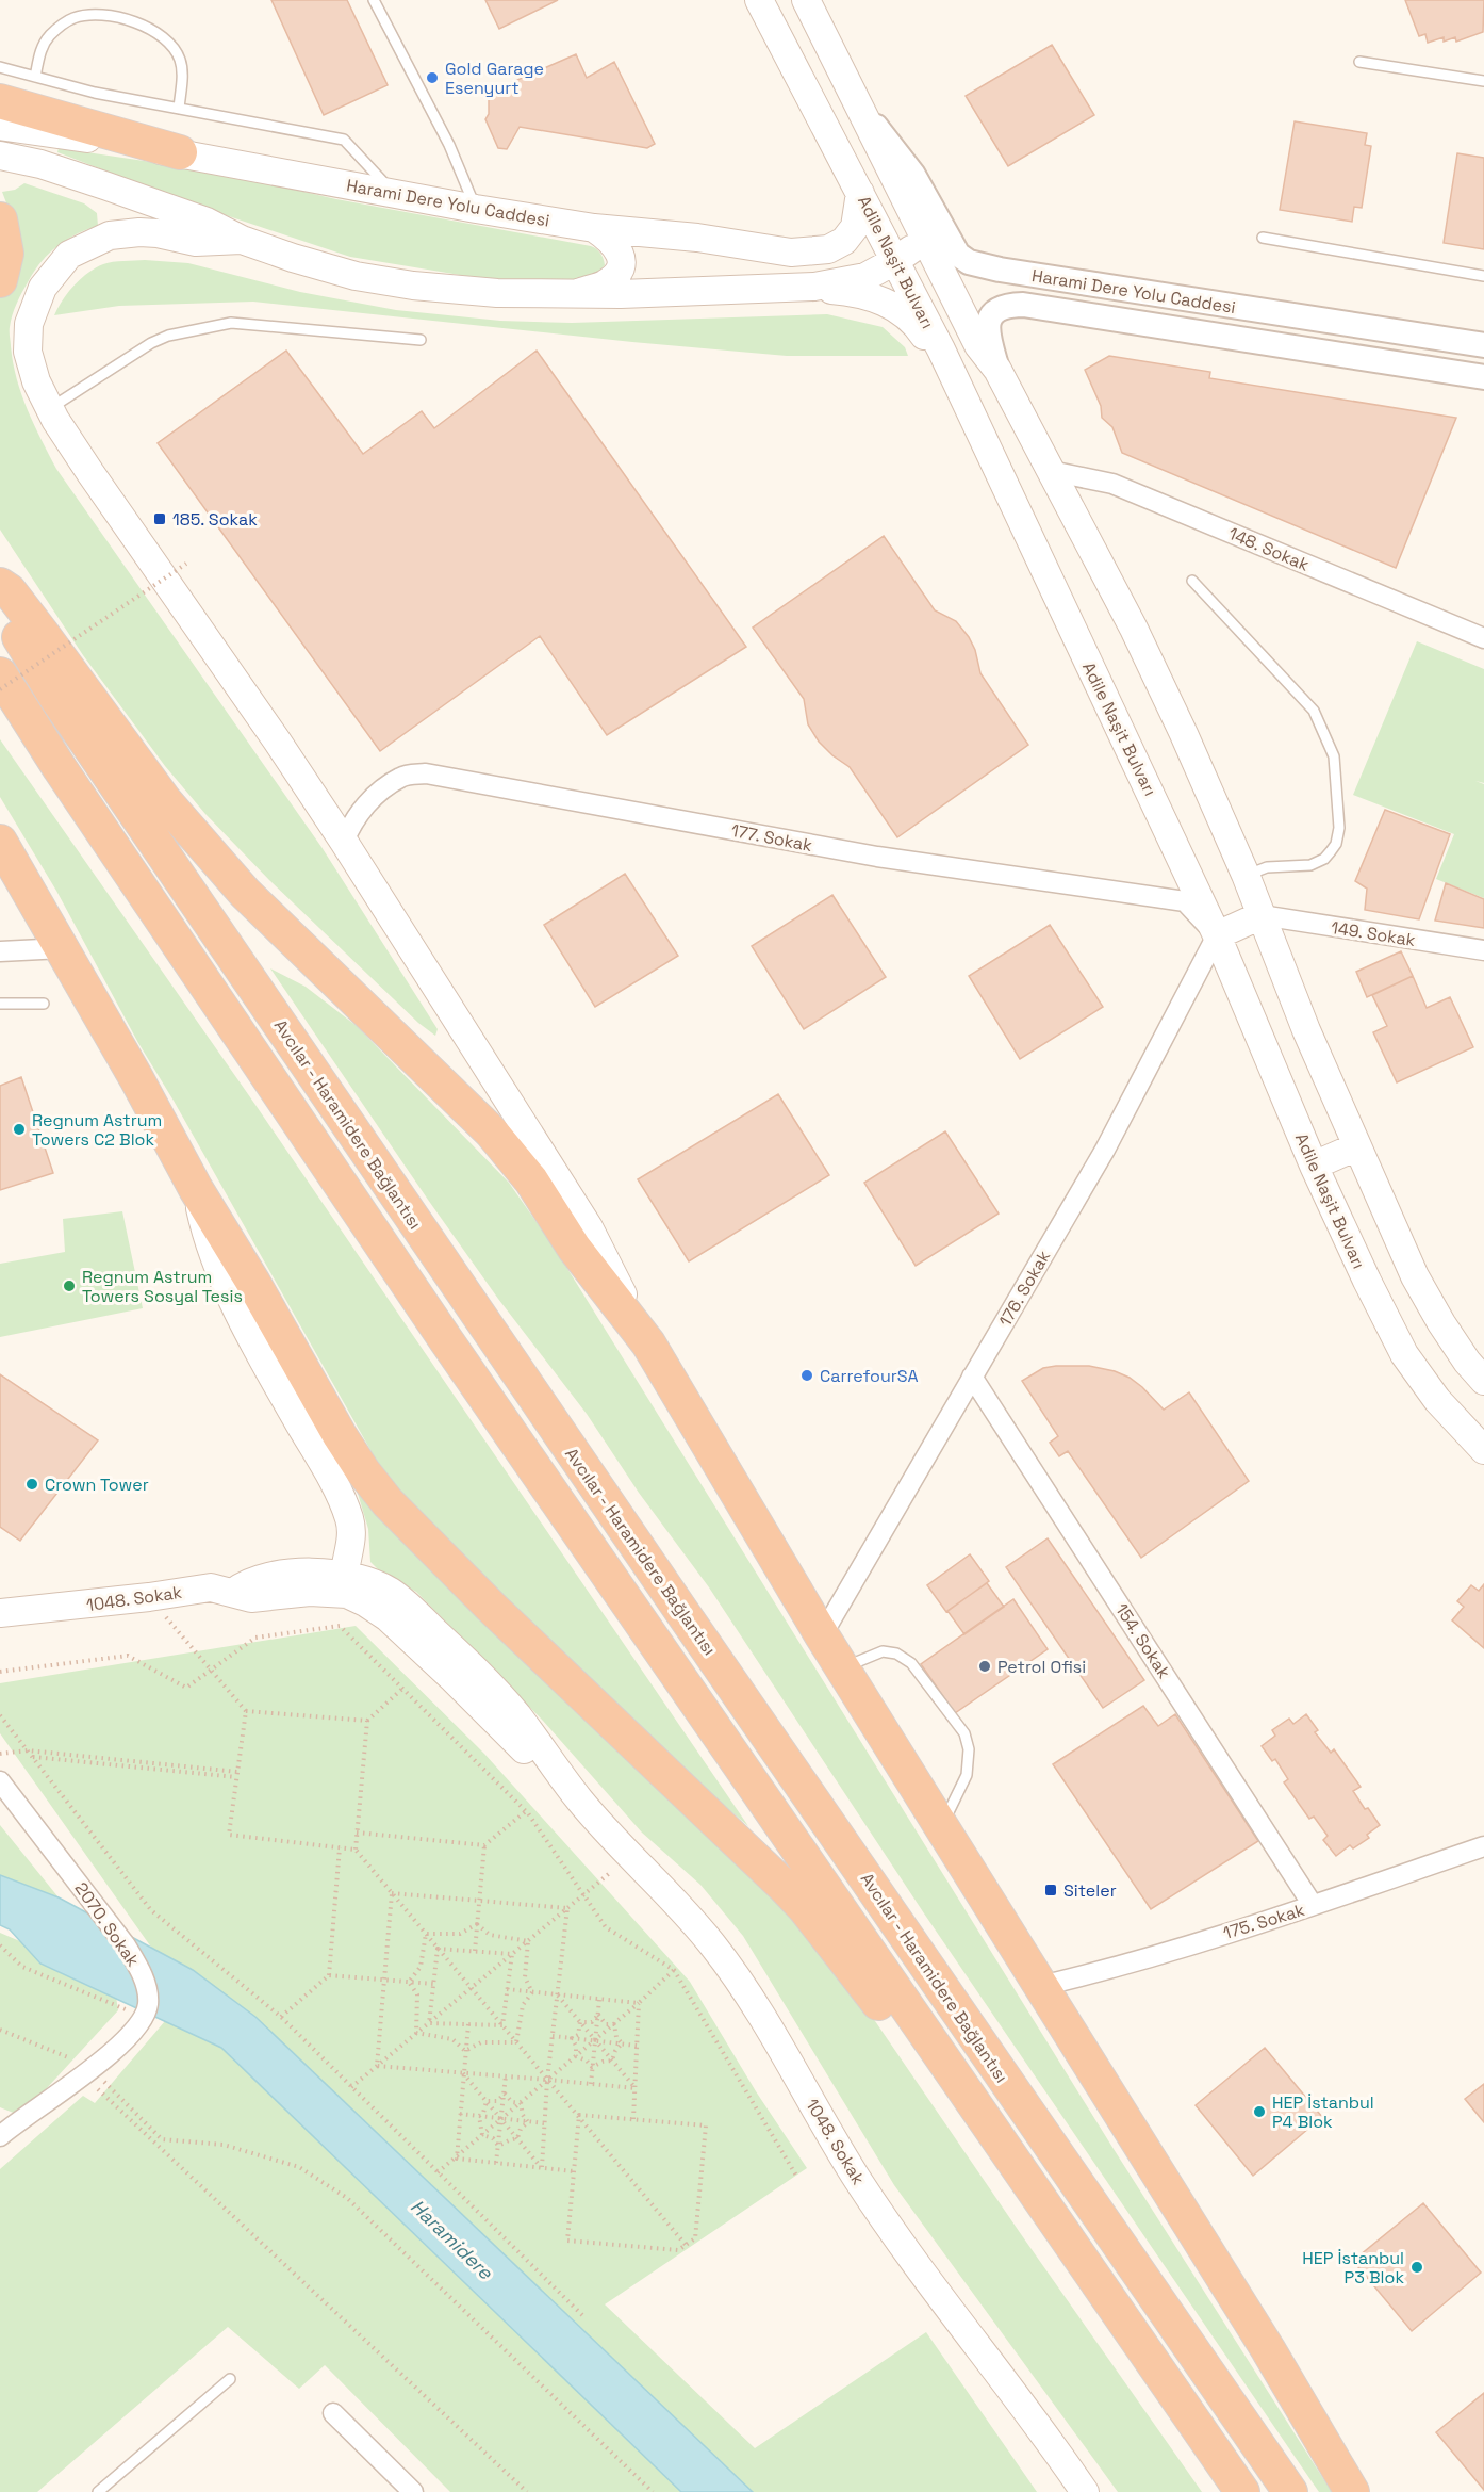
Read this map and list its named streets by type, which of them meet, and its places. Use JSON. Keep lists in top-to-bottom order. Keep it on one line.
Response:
{"streets":{"highway":["Avcılar - Haramidere Bağlantısı"],"main road":["Harami Dere Yolu Caddesi","Adile Naşit Bulvarı","1048. Sokak"],"street":["148. Sokak","177. Sokak","149. Sokak","176. Sokak","154. Sokak","175. Sokak","2070. Sokak"]},"crossings":[["Harami Dere Yolu Caddesi","Adile Naşit Bulvarı"],["Adile Naşit Bulvarı","148. Sokak"],["Adile Naşit Bulvarı","177. Sokak"],["Adile Naşit Bulvarı","149. Sokak"],["Adile Naşit Bulvarı","176. Sokak"],["177. Sokak","176. Sokak"],["176. Sokak","154. Sokak"],["154. Sokak","175. Sokak"]],"water":["Haramidere"],"places":{"other":["Gold Garage Esenyurt","Regnum Astrum Towers C2 Blok","Regnum Astrum Towers Sosyal Tesis","CarrefourSA","Crown Tower","Petrol Ofisi","HEP İstanbul P4 Blok","HEP İstanbul P3 Blok"],"transit":["185. Sokak","Siteler"]}}
